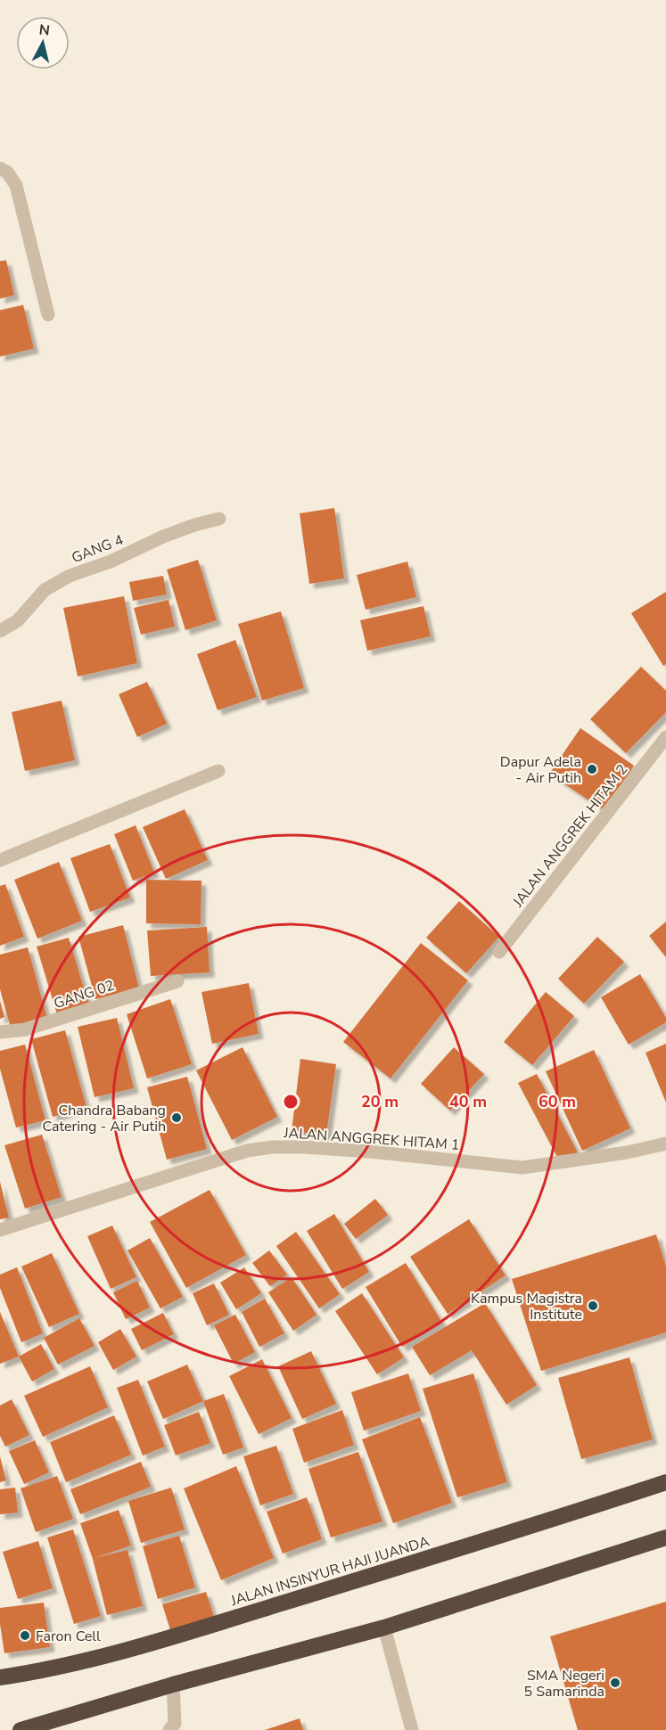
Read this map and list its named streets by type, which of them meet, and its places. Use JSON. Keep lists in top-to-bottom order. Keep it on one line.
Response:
{"streets":{"highway":["JALAN INSINYUR HAJI JUANDA"],"street":["GANG 4","JALAN ANGGREK HITAM 2","GANG 02","JALAN ANGGREK HITAM 1"]},"places":["Dapur Adela - Air Putih","Chandra Babang Catering - Air Putih","Kampus Magistra Institute","Faron Cell","SMA Negeri 5 Samarinda"],"north":"top","rings":["20 m","40 m","60 m"]}
